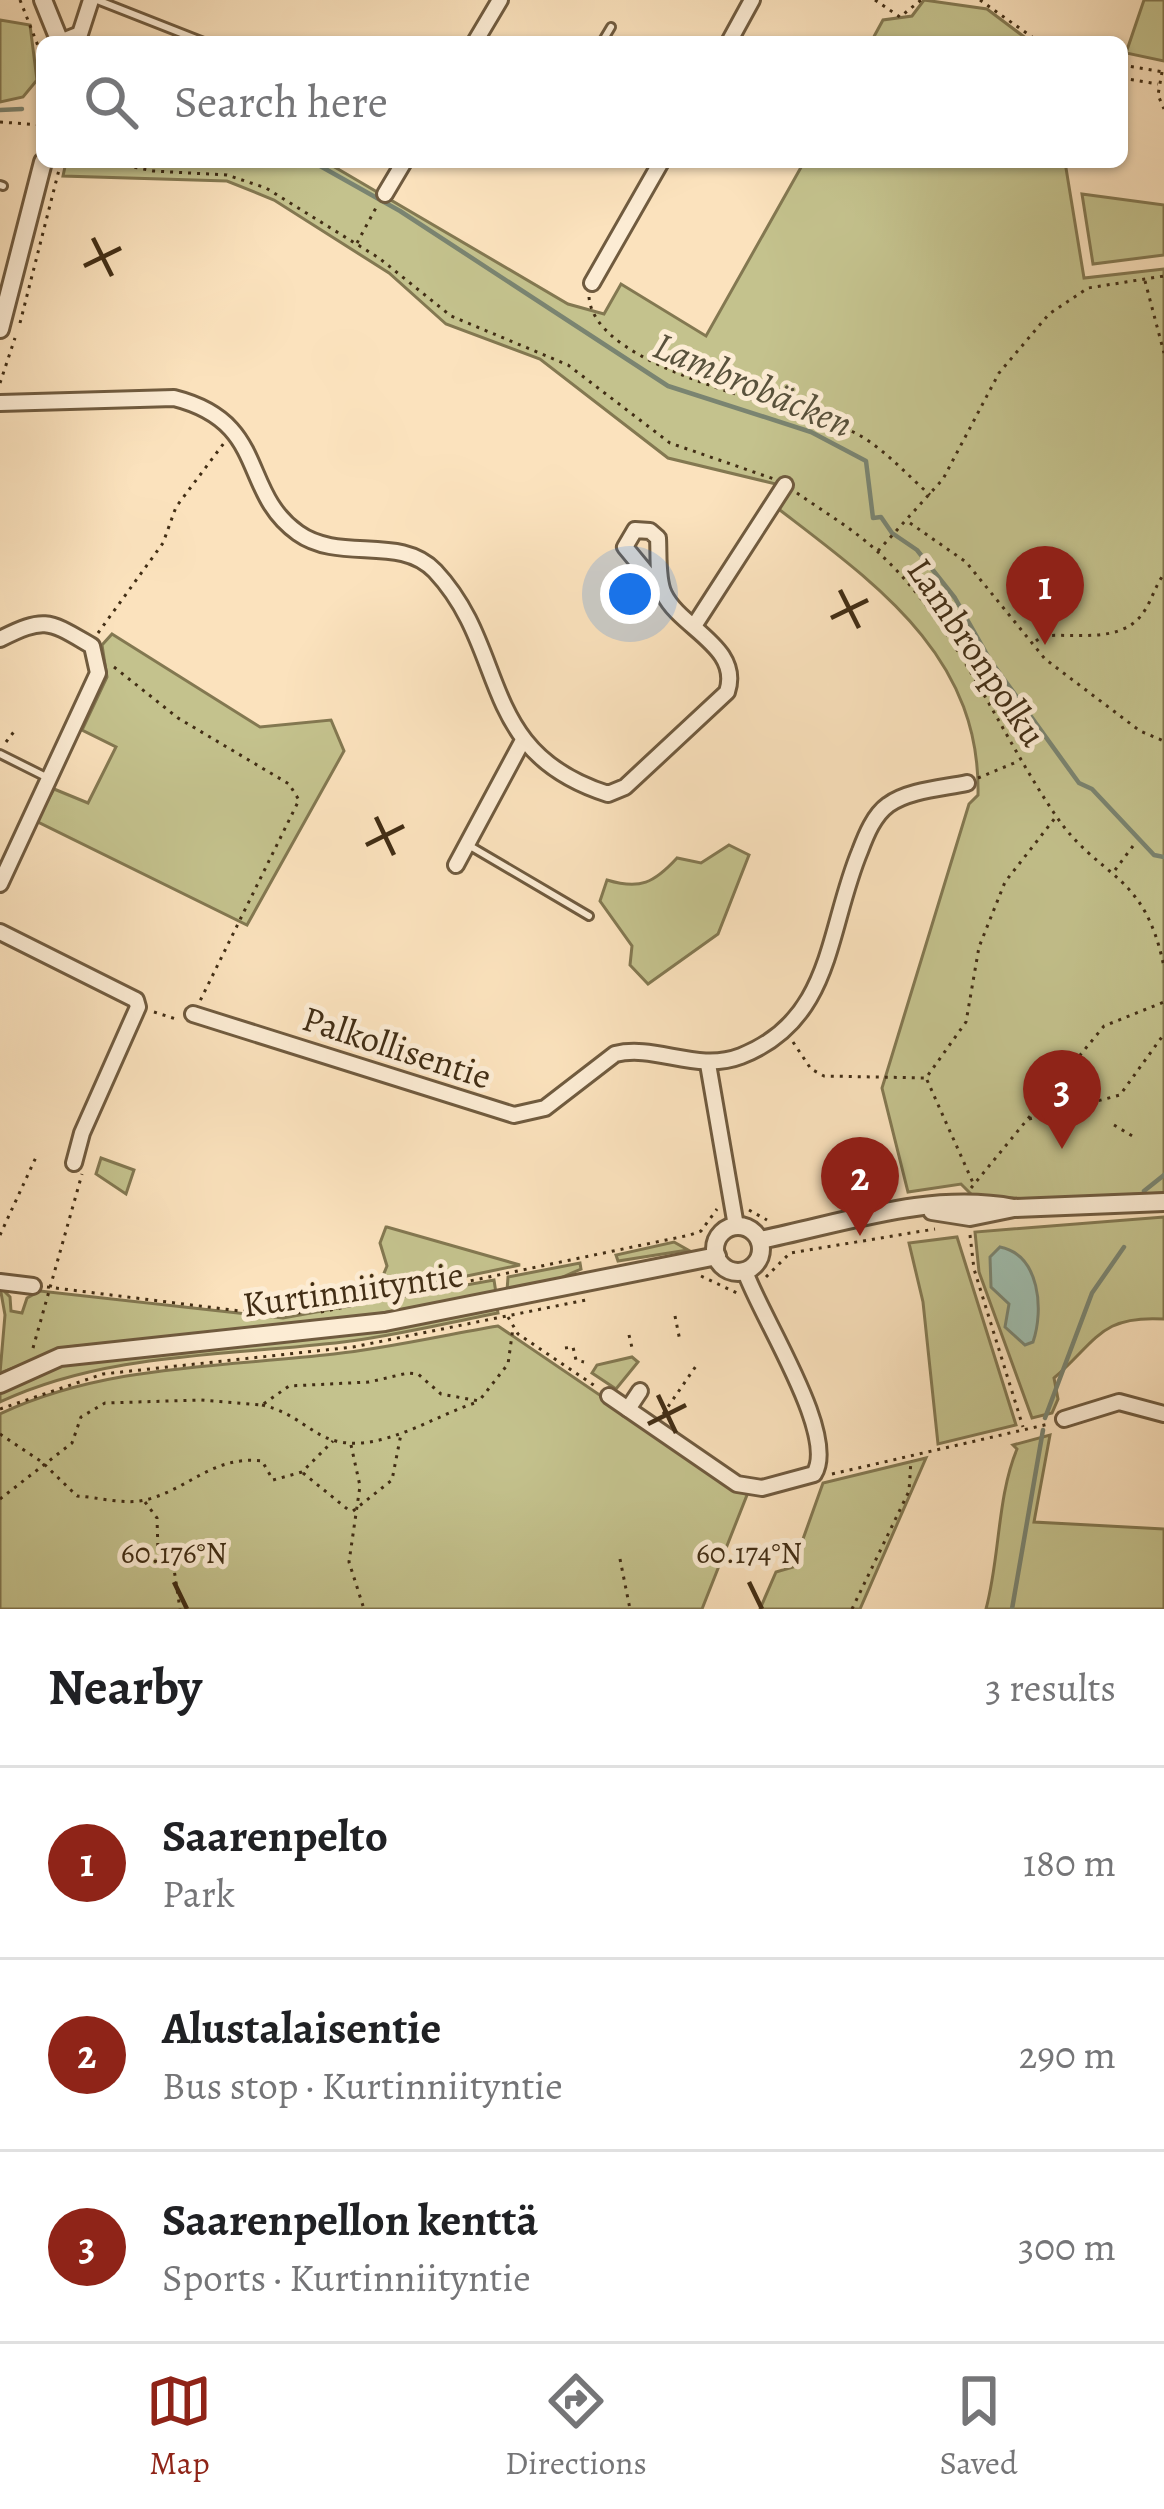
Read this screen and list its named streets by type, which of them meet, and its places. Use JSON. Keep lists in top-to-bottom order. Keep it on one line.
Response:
{"streets":{"street":["Palkollisentie","Kurtinniityntie"],"path":["Lambronpolku"]},"water":["Lambrobäcken"],"page":{"search":"Search here","pins":["1","3","2"],"heading":["Nearby","3 results"],"list":[{"mark":"1","name":"Saarenpelto","note":"Park","value":"180 m"},{"mark":"2","name":"Alustalaisentie","note":"Bus stop · Kurtinniityntie","value":"290 m"},{"mark":"3","name":"Saarenpellon kenttä","note":"Sports · Kurtinniityntie","value":"300 m"}],"nav":["Map","Directions","Saved"]},"coordinates":["60.176°N","60.174°N"]}
